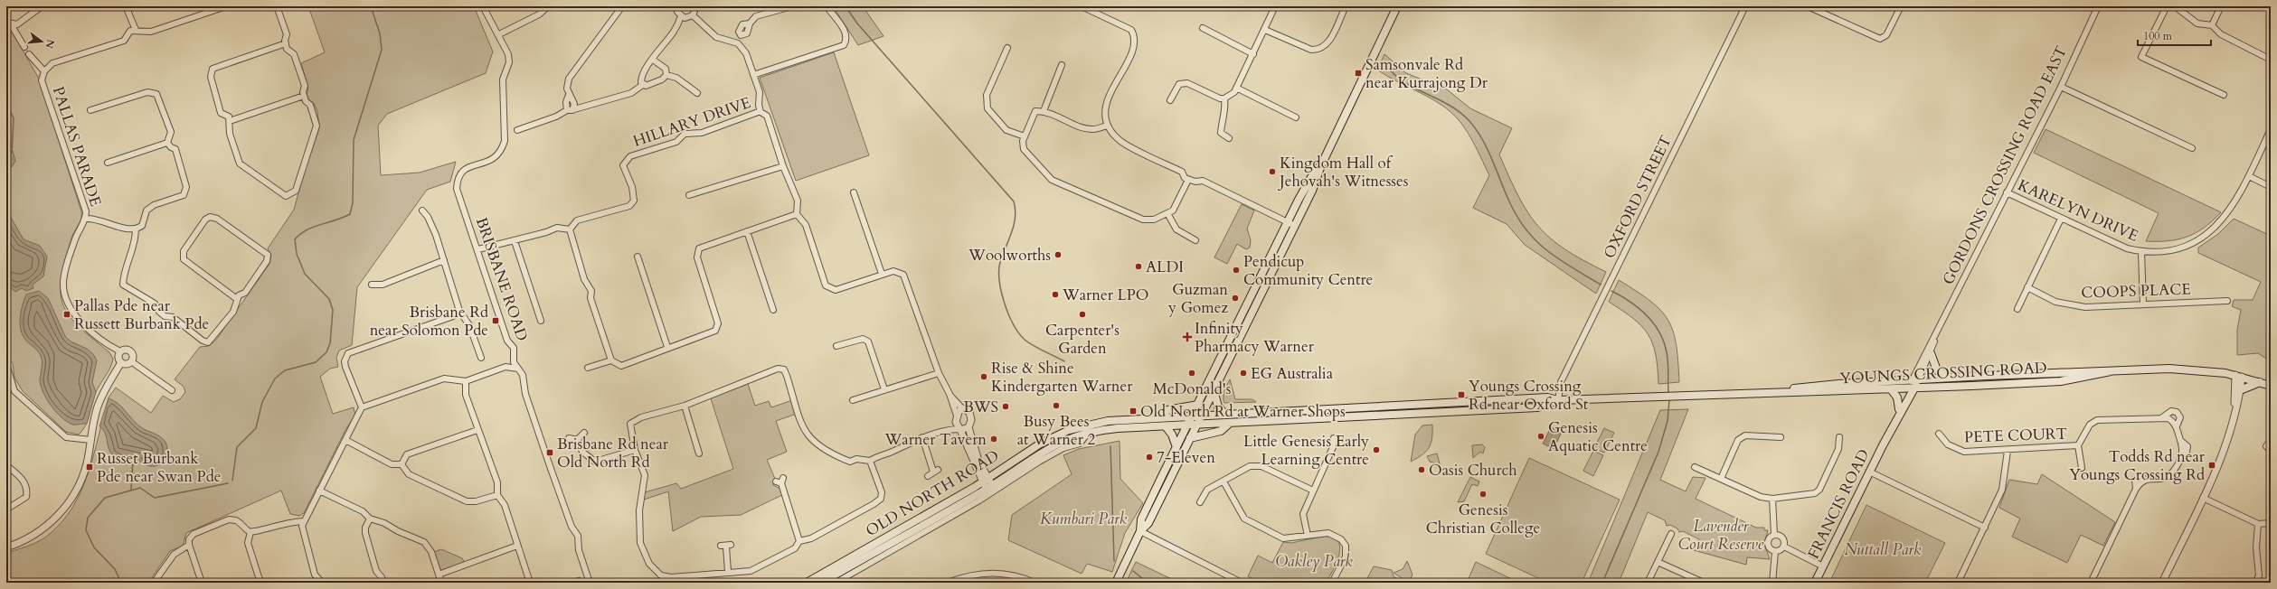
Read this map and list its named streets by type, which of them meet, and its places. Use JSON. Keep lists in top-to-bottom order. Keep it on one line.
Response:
{"streets":{"main road":["YOUNGS CROSSING ROAD","OLD NORTH ROAD","FRANCIS ROAD"],"street":["HILLARY DRIVE","PALLAS PARADE","GORDONS CROSSING ROAD EAST","OXFORD STREET","KARELYN DRIVE","BRISBANE ROAD","COOPS PLACE","PETE COURT"]},"crossings":[["GORDONS CROSSING ROAD EAST","KARELYN DRIVE"],["GORDONS CROSSING ROAD EAST","YOUNGS CROSSING ROAD"],["GORDONS CROSSING ROAD EAST","FRANCIS ROAD"],["OXFORD STREET","YOUNGS CROSSING ROAD"],["YOUNGS CROSSING ROAD","OLD NORTH ROAD"],["YOUNGS CROSSING ROAD","FRANCIS ROAD"]],"parks":["Kumbari Park","Lavender Court Reserve","Nuttall Park","Oakley Park"],"places":{"transit":["Samsonvale Rd near Kurrajong Dr","Pallas Pde near Russett Burbank Pde","Brisbane Rd near Solomon Pde","Youngs Crossing Rd near Oxford St","Old North Rd at Warner Shops","Brisbane Rd near Old North Rd","Todds Rd near Youngs Crossing Rd","Russet Burbank Pde near Swan Pde"],"other":["Kingdom Hall of Jehovah's Witnesses","Woolworths","ALDI","Pendicup Community Centre","Warner LPO","Guzman y Gomez","Carpenter's Garden","McDonald's","EG Australia","Rise & Shine Kindergarten Warner","Busy Bees at Warner 2","BWS","Genesis Aquatic Centre","Warner Tavern","Little Genesis Early Learning Centre","7-Eleven","Oasis Church","Genesis Christian College"],"health":["Infinity Pharmacy Warner"]},"scale_bar":"100 m","north":"right"}
